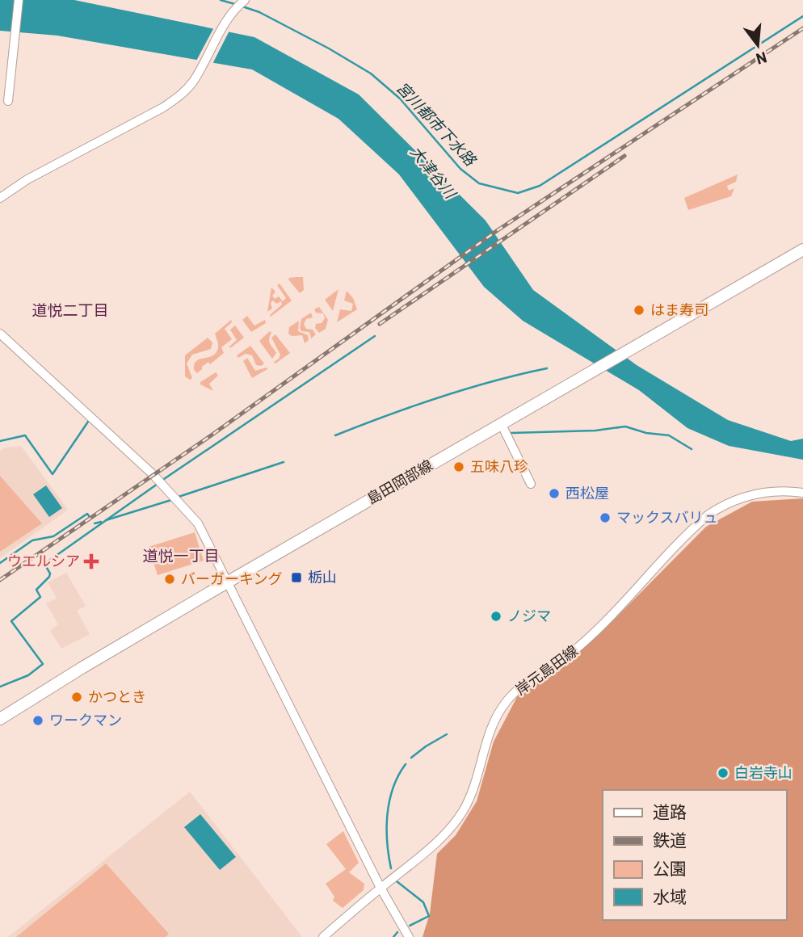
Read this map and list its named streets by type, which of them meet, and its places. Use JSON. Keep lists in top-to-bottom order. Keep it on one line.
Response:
{"streets":{"main road":["島田岡部線"],"street":["岸元島田線"]},"districts":["道悦二丁目","道悦一丁目"],"water":["宮川都市下水路","大津谷川"],"places":{"other":["はま寿司","五味八珍","西松屋","マックスバリュ","バーガーキング","ノジマ","かつとき","ワークマン","白岩寺山"],"health":["ウエルシア"],"transit":["栃山"]},"legend":["道路","鉄道","公園","水域"],"north":"bottom"}
